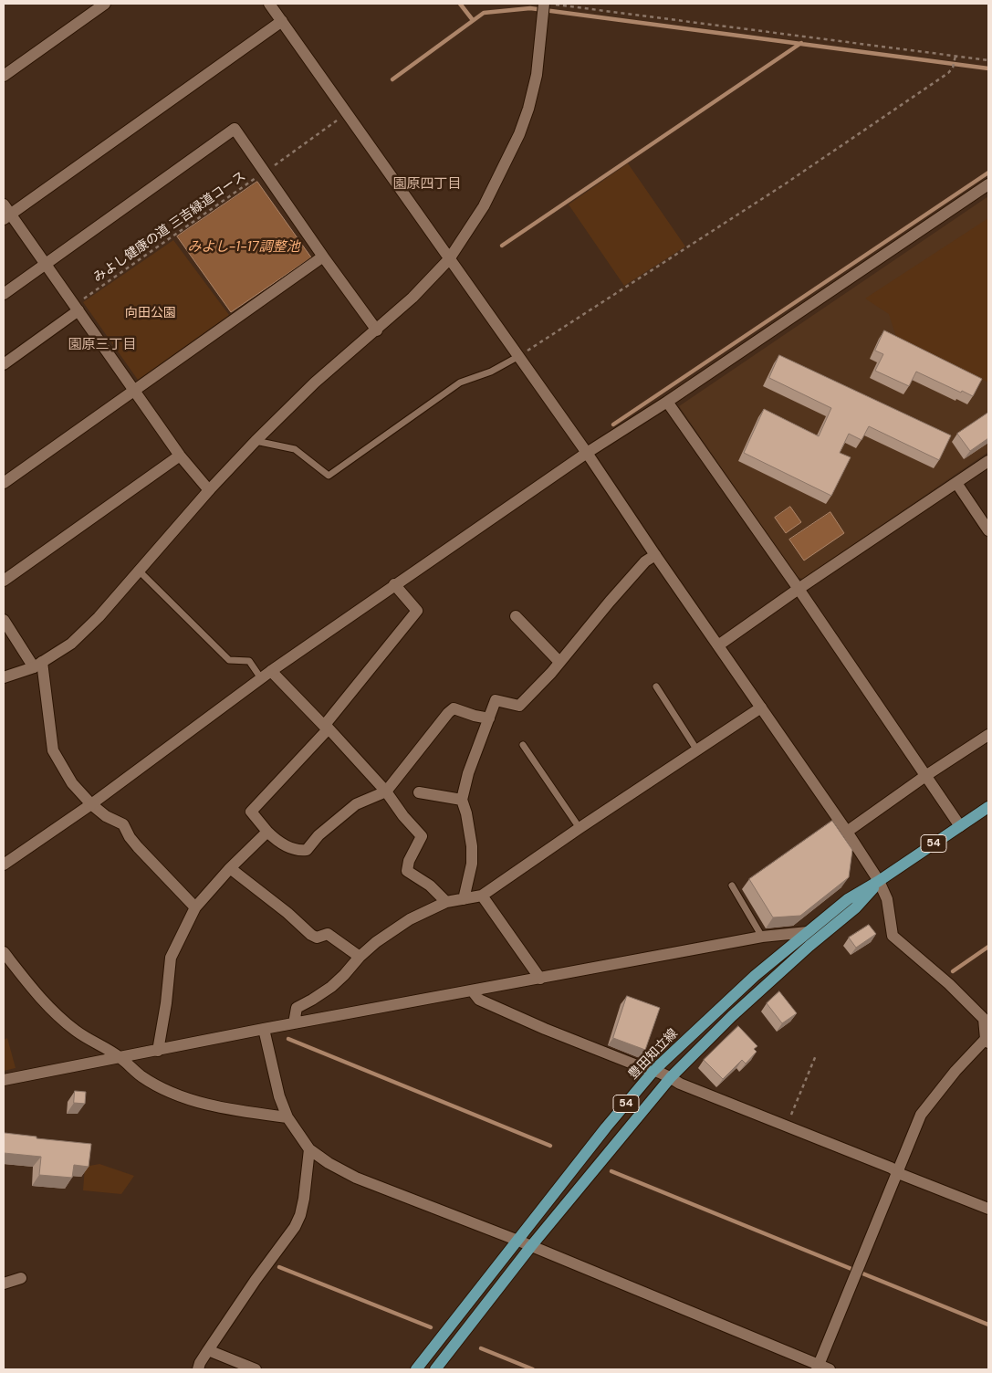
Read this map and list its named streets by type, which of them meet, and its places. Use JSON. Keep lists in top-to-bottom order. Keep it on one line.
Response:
{"streets":{"main road":["54","豊田知立線"],"path":["みよし健康の道 三吉緑道コース"]},"districts":["園原四丁目","園原三丁目"],"water":["みよし-1-17調整池"],"parks":["向田公園"]}
